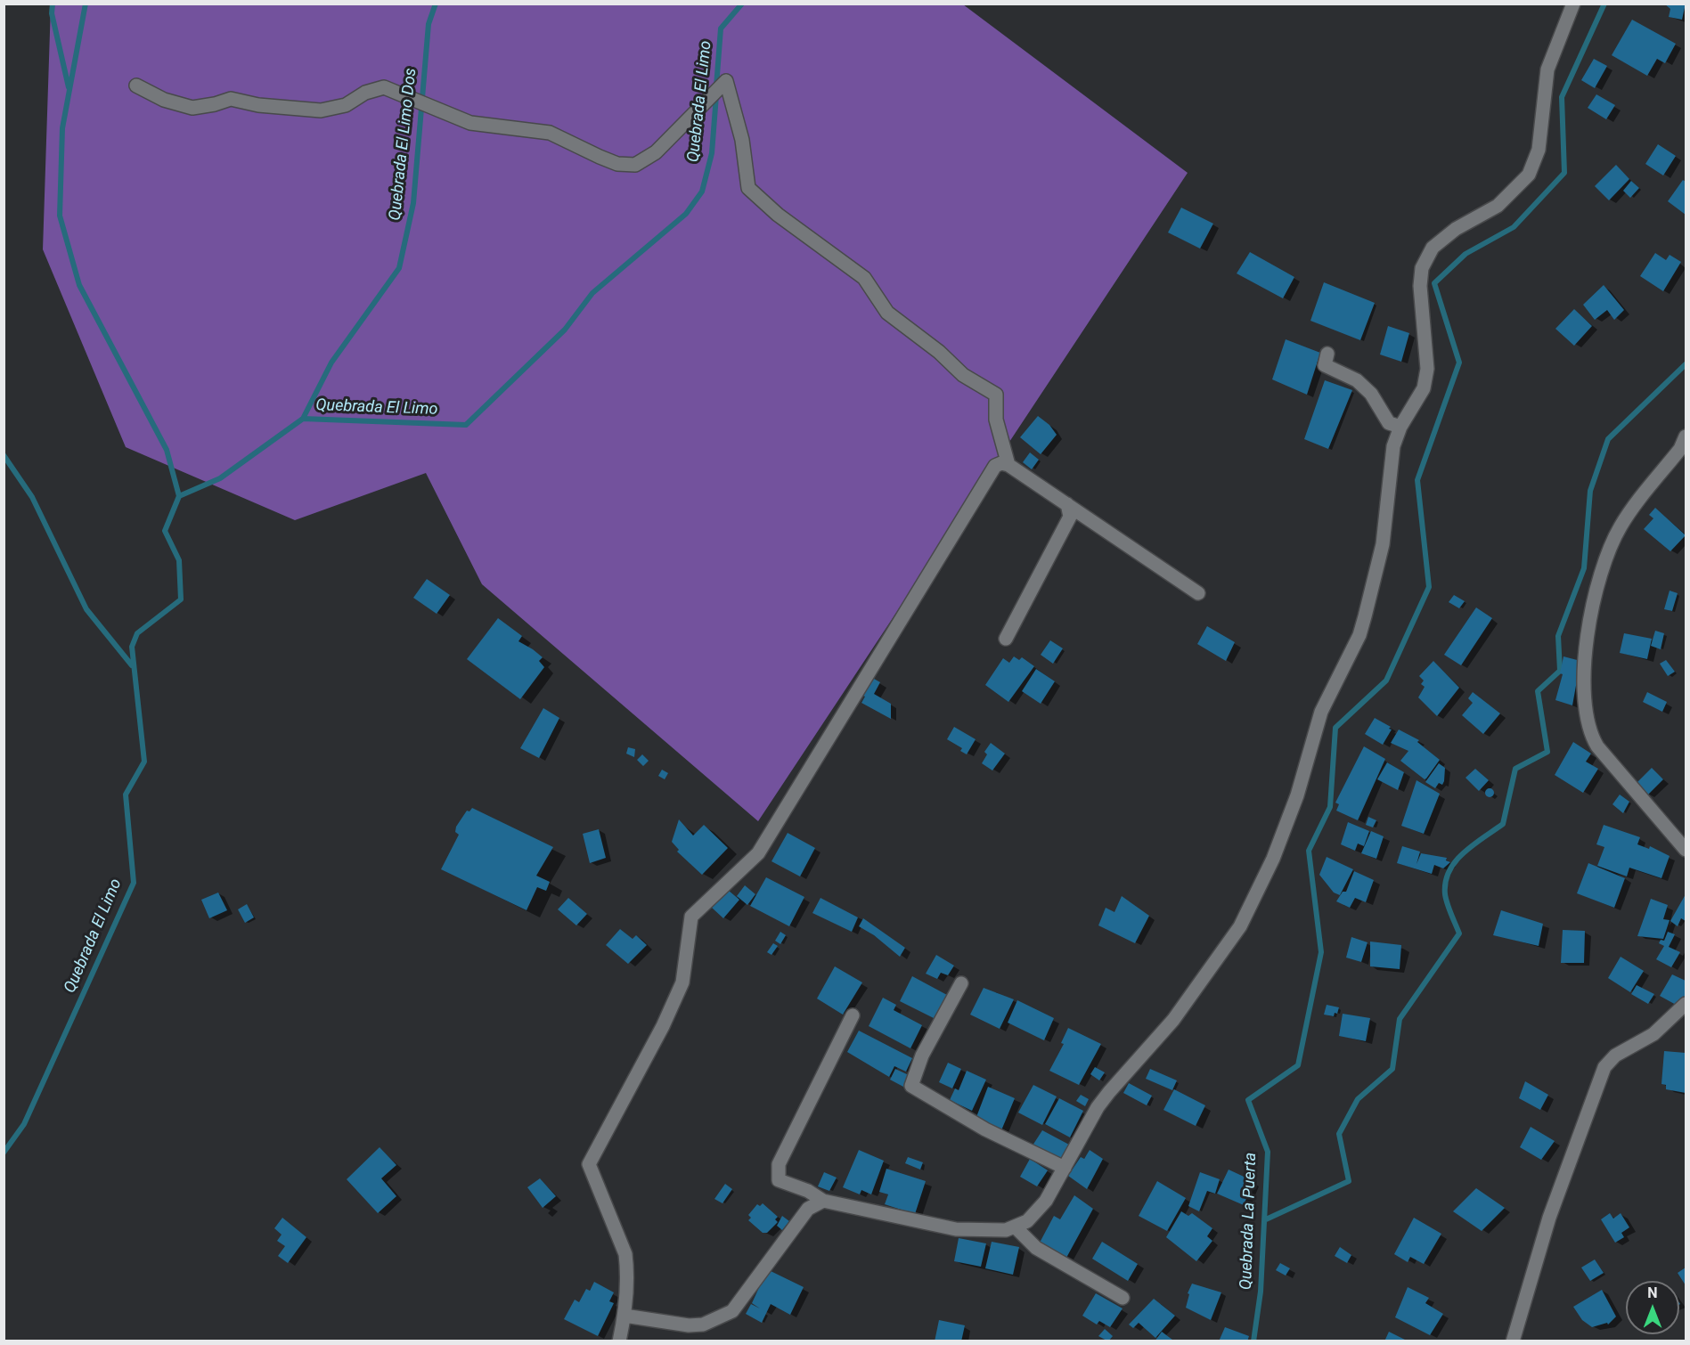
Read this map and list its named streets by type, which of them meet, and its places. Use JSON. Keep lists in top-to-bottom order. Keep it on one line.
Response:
{"water":["Quebrada El Limo","Quebrada El Limo Dos","Quebrada La Puerta"],"north":"top"}
